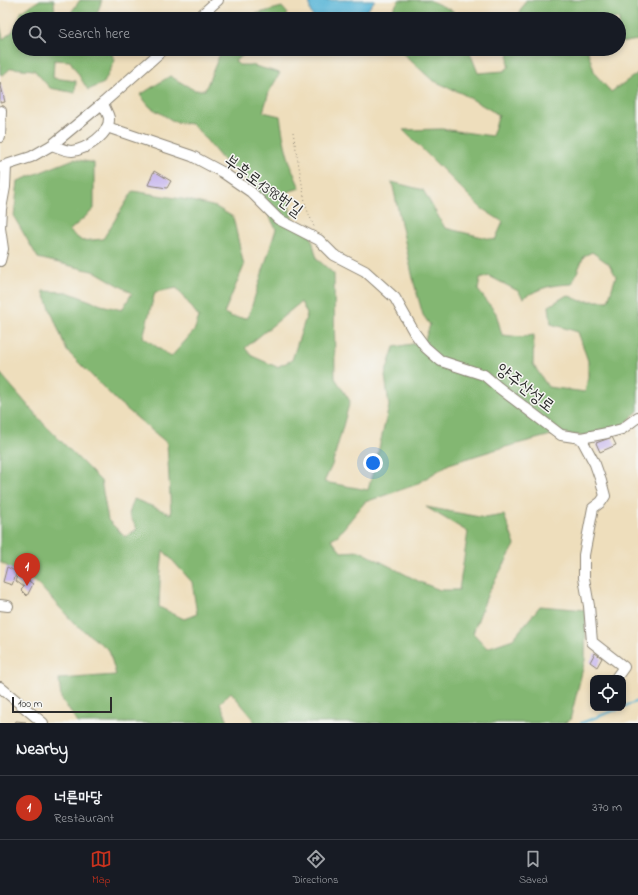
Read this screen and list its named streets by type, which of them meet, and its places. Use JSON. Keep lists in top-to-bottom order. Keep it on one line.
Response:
{"streets":{"street":["부흥로1398번길","양주산성로"]},"crossings":[["부흥로1398번길","양주산성로"]],"scale_bar":"100 m","page":{"search":"Search here","pins":"1","scale":"100 m","heading":"Nearby","list":[{"mark":"1","name":"너른마당","note":"Restaurant","value":"370 m"}],"nav":["Map","Directions","Saved"]}}
